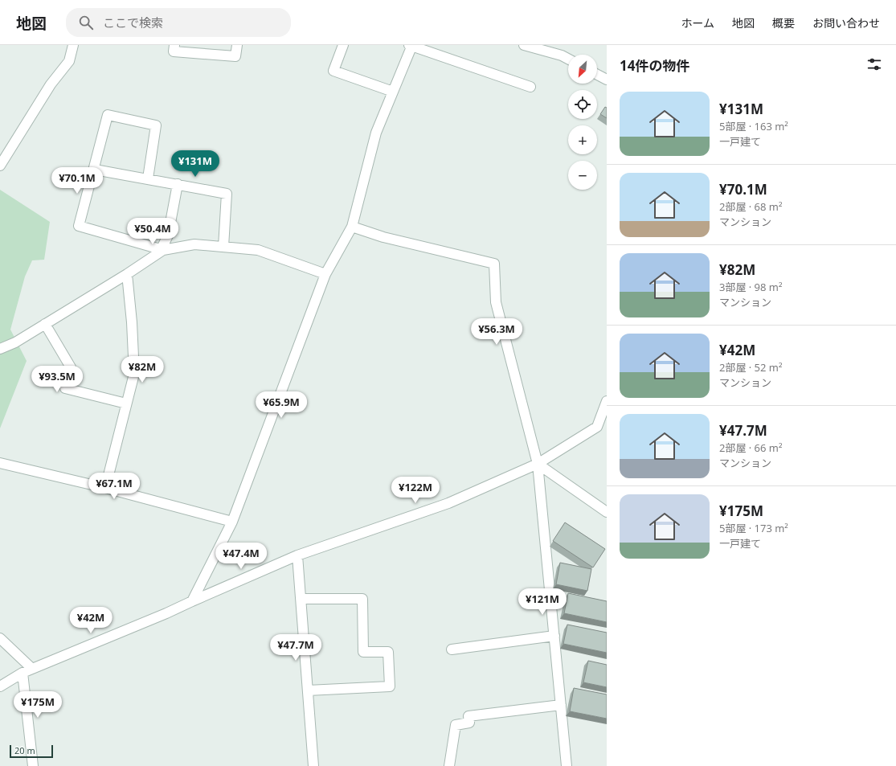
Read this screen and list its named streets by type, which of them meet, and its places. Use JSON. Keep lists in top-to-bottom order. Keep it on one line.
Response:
{"scale_bar":"20 m","north":"bottom left","page":{"header":"地図","search":"ここで検索","nav":["ホーム","地図","概要","お問い合わせ"],"heading":"14件の物件","map_buttons":["+","−"],"list":[{"name":"¥131M","note":"5部屋 · 163 m² · 一戸建て"},{"name":"¥70.1M","note":"2部屋 · 68 m² · マンション"},{"name":"¥82M","note":"3部屋 · 98 m² · マンション"},{"name":"¥42M","note":"2部屋 · 52 m² · マンション"},{"name":"¥47.7M","note":"2部屋 · 66 m² · マンション"},{"name":"¥175M","note":"5部屋 · 173 m² · 一戸建て"}],"price":["¥131M","¥70.1M","¥50.4M","¥56.3M","¥82M","¥93.5M","¥65.9M","¥67.1M","¥122M","¥47.4M","¥121M","¥42M","¥47.7M","¥175M"],"scale":"20 m"}}
